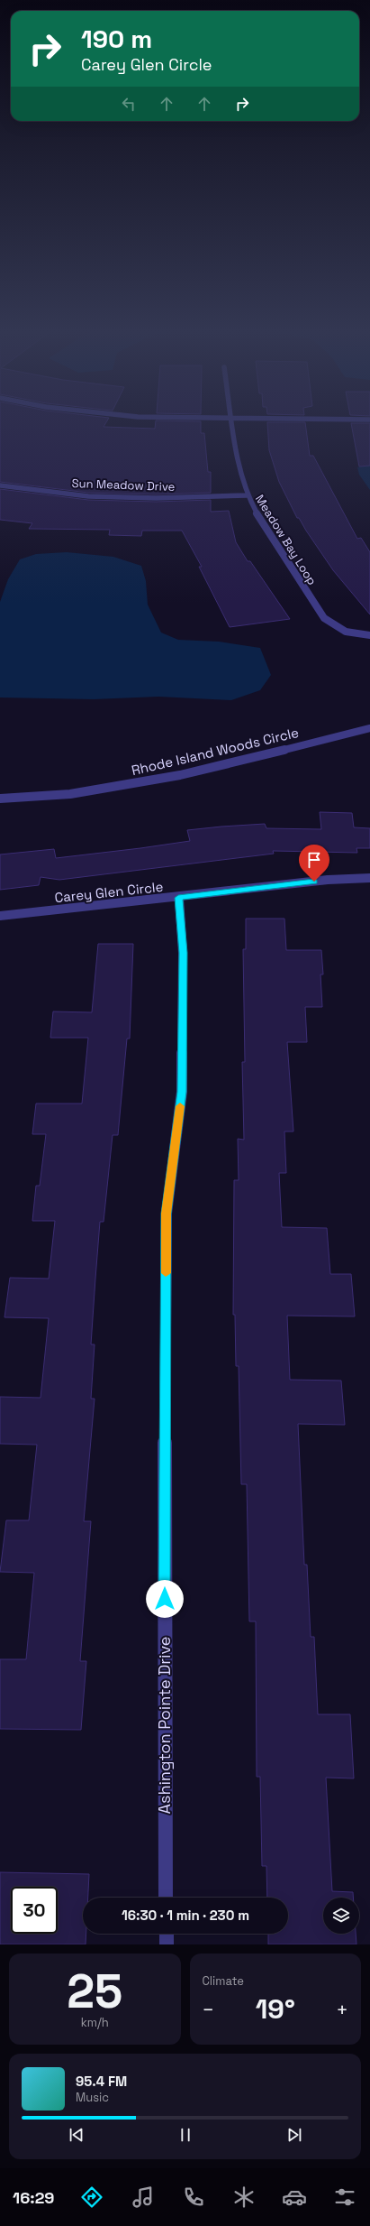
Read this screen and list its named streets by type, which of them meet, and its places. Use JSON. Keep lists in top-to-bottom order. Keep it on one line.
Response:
{"streets":{"street":["Sun Meadow Drive","Meadow Bay Loop","Rhode Island Woods Circle","Carey Glen Circle","Ashington Pointe Drive"]},"crossings":[["Sun Meadow Drive","Meadow Bay Loop"],["Carey Glen Circle","Ashington Pointe Drive"]],"page":{"turn":["190 m","Carey Glen Circle"],"limit":"30","trip":"16:30 · 1 min · 230 m","tile":[["25","km/h"],"Climate"],"heat":["−","19°","+"],"song":["95.4 FM","Music"],"tabs":"16:29"}}
